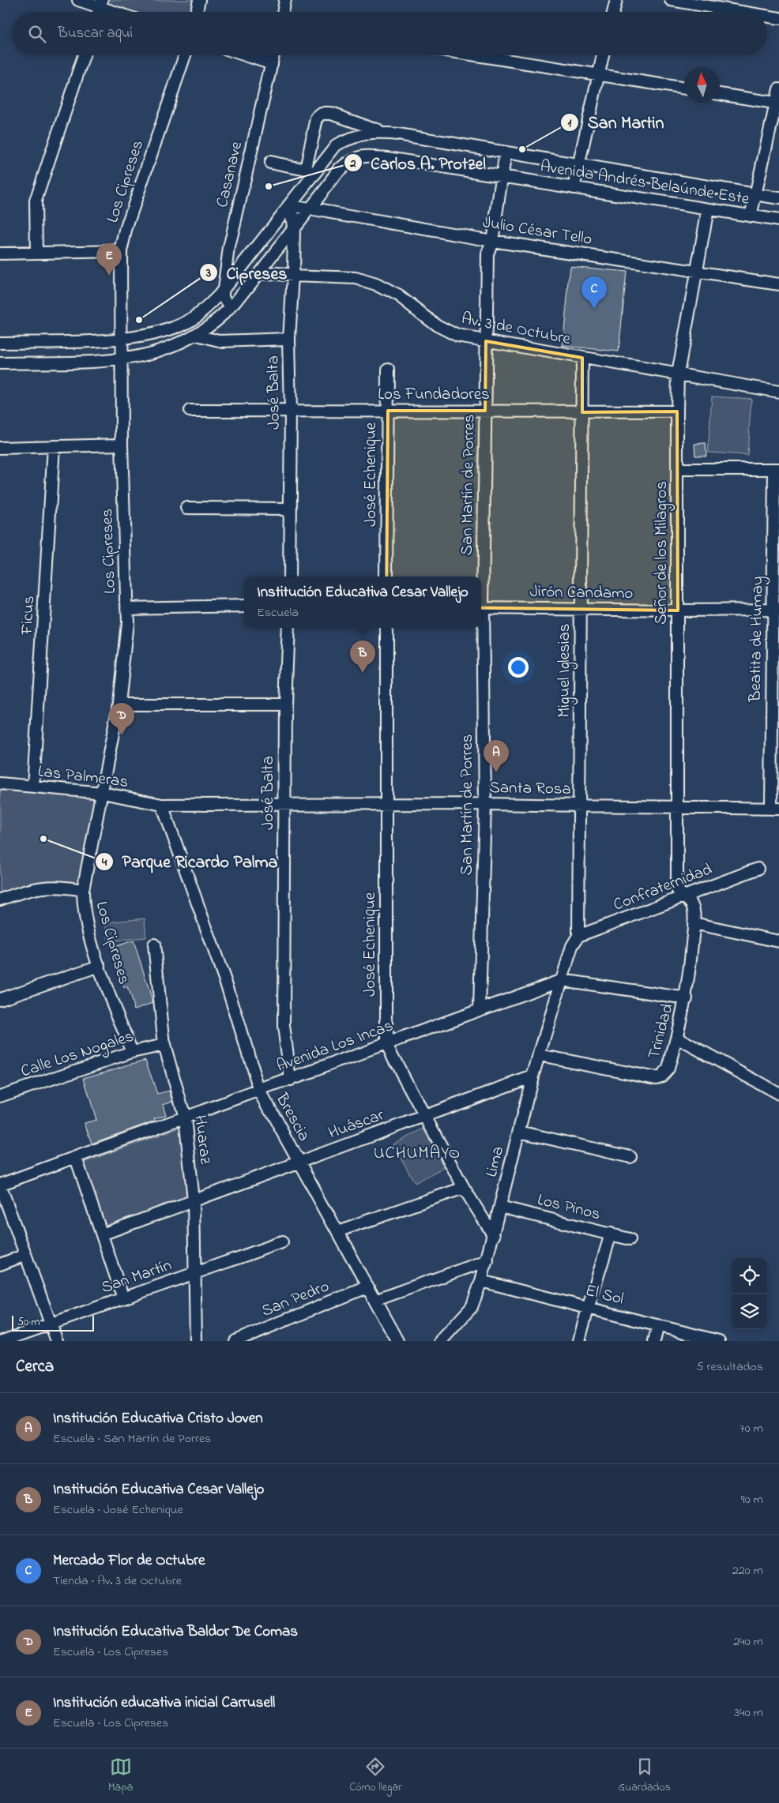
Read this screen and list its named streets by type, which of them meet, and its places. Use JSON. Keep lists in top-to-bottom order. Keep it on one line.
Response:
{"streets":{"street":["Casanave","Los Cipreses","Avenida Andrés Belaúnde Este","Julio César Tello","Av. 3 de Octubre","José Balta","Los Fundadores","José Echenique","San Martín de Porres","Señor de los Milagros","Jirón Candamo","Ficus","Beatita de Humay","Miguel Iglesias","Las Palmeras","Santa Rosa","Confraternidad","Trinidad","Avenida Los Incas","Calle Los Nogales","Brescia","Huáscar","Huaraz","Lima","Los Pinos","San Martín","El Sol","San Pedro"]},"crossings":[["Casanave","Avenida Andrés Belaúnde Este"],["Los Cipreses","Avenida Andrés Belaúnde Este"],["Los Cipreses","Las Palmeras"],["Los Cipreses","Calle Los Nogales"],["Avenida Andrés Belaúnde Este","Julio César Tello"],["Avenida Andrés Belaúnde Este","Av. 3 de Octubre"],["Avenida Andrés Belaúnde Este","José Balta"],["Avenida Andrés Belaúnde Este","San Martín de Porres"],["Avenida Andrés Belaúnde Este","Señor de los Milagros"],["Julio César Tello","José Balta"],["Julio César Tello","San Martín de Porres"],["Julio César Tello","Señor de los Milagros"],["Av. 3 de Octubre","José Balta"],["Av. 3 de Octubre","San Martín de Porres"],["Av. 3 de Octubre","Señor de los Milagros"],["Av. 3 de Octubre","Miguel Iglesias"],["José Balta","Los Fundadores"],["José Balta","Santa Rosa"],["José Balta","Avenida Los Incas"],["Los Fundadores","José Echenique"],["Los Fundadores","San Martín de Porres"],["Los Fundadores","Señor de los Milagros"],["Los Fundadores","Miguel Iglesias"],["José Echenique","Santa Rosa"],["José Echenique","Avenida Los Incas"],["José Echenique","Huáscar"],["José Echenique","Lima"],["San Martín de Porres","Santa Rosa"],["San Martín de Porres","Avenida Los Incas"],["Señor de los Milagros","Jirón Candamo"],["Señor de los Milagros","Santa Rosa"],["Señor de los Milagros","Confraternidad"],["Señor de los Milagros","Trinidad"],["Jirón Candamo","Beatita de Humay"],["Jirón Candamo","Miguel Iglesias"],["Ficus","Las Palmeras"],["Beatita de Humay","Santa Rosa"],["Miguel Iglesias","Santa Rosa"],["Miguel Iglesias","Confraternidad"],["Miguel Iglesias","Avenida Los Incas"],["Miguel Iglesias","Lima"],["Las Palmeras","Santa Rosa"],["Las Palmeras","Brescia"],["Santa Rosa","Brescia"],["Confraternidad","Trinidad"],["Trinidad","Avenida Los Incas"],["Trinidad","Lima"],["Avenida Los Incas","Brescia"],["Avenida Los Incas","Huaraz"],["Avenida Los Incas","Lima"],["Calle Los Nogales","Huaraz"],["Brescia","Huáscar"],["Brescia","San Pedro"],["Huáscar","Huaraz"],["Huáscar","Lima"],["Huaraz","San Martín"],["Lima","Los Pinos"],["Lima","El Sol"]],"districts":["UCHUMAYO"],"places":["San Martin","Carlos A. Protzel","Cipreses","Parque Ricardo Palma"],"scale_bar":"50 m","north":"top","page":{"search":"Buscar aquí","pins":["E","C","B","D","A"],"popup":["Institución Educativa Cesar Vallejo","Escuela"],"scale":"50 m","heading":["Cerca","5 resultados"],"list":[{"mark":"A","name":"Institución Educativa Cristo Joven","note":"Escuela · San Martín de Porres","value":"70 m"},{"mark":"B","name":"Institución Educativa Cesar Vallejo","note":"Escuela · José Echenique","value":"90 m"},{"mark":"C","name":"Mercado Flor de Octubre","note":"Tienda · Av. 3 de Octubre","value":"220 m"},{"mark":"D","name":"Institución Educativa Baldor De Comas","note":"Escuela · Los Cipreses","value":"240 m"},{"mark":"E","name":"Institución educativa inicial Carrusell","note":"Escuela · Los Cipreses","value":"340 m"}],"nav":["Mapa","Cómo llegar","Guardados"]}}
